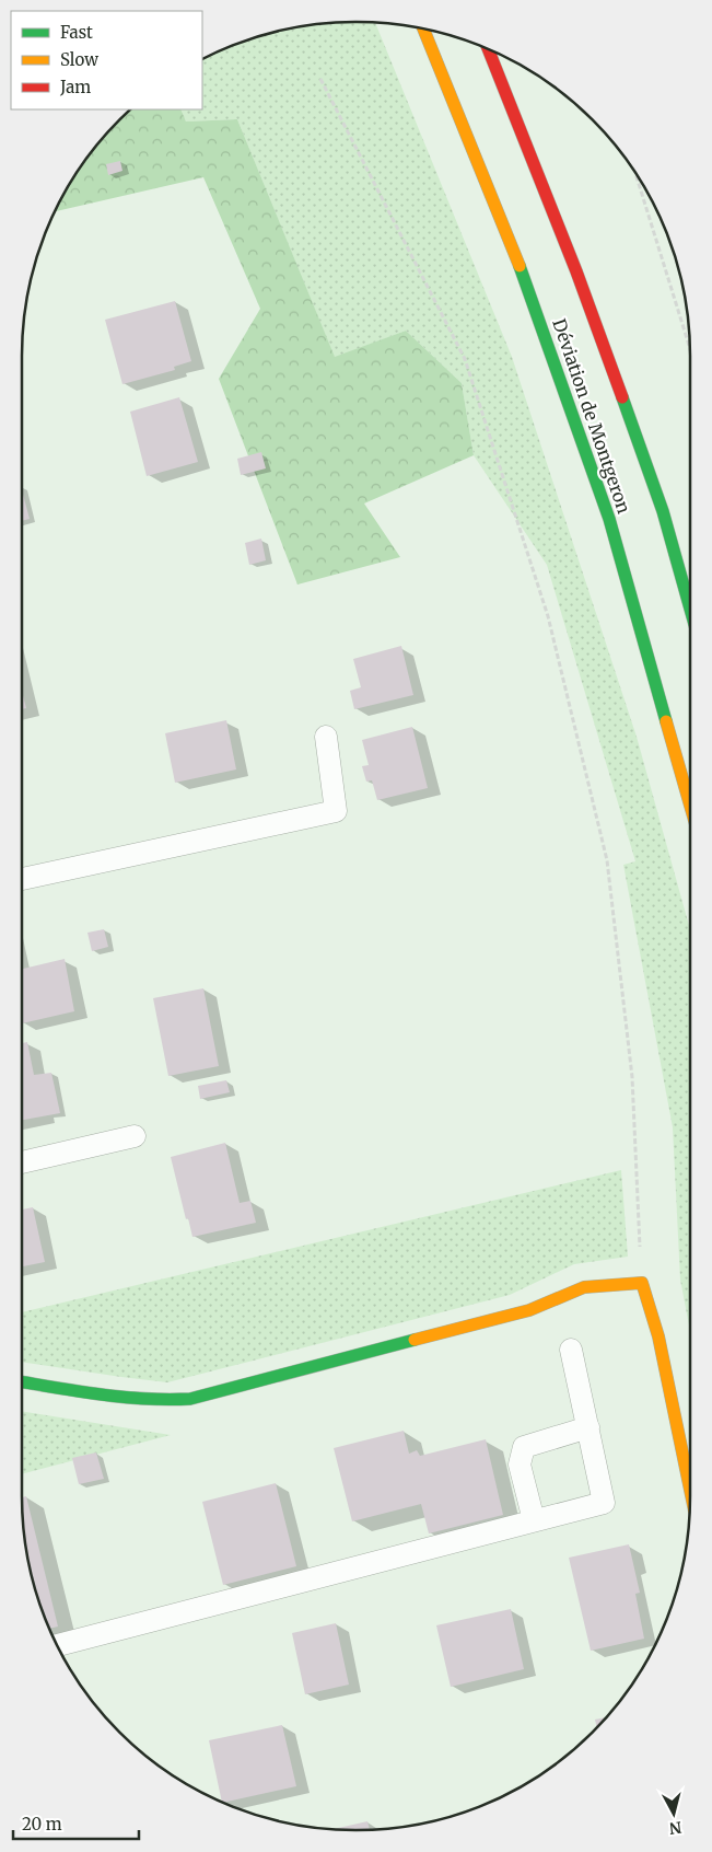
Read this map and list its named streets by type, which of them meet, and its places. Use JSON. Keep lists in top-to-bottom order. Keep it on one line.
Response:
{"streets":{"main road":["Déviation de Montgeron"]},"legend":["Fast","Slow","Jam"],"scale_bar":"20 m","north":"bottom"}
